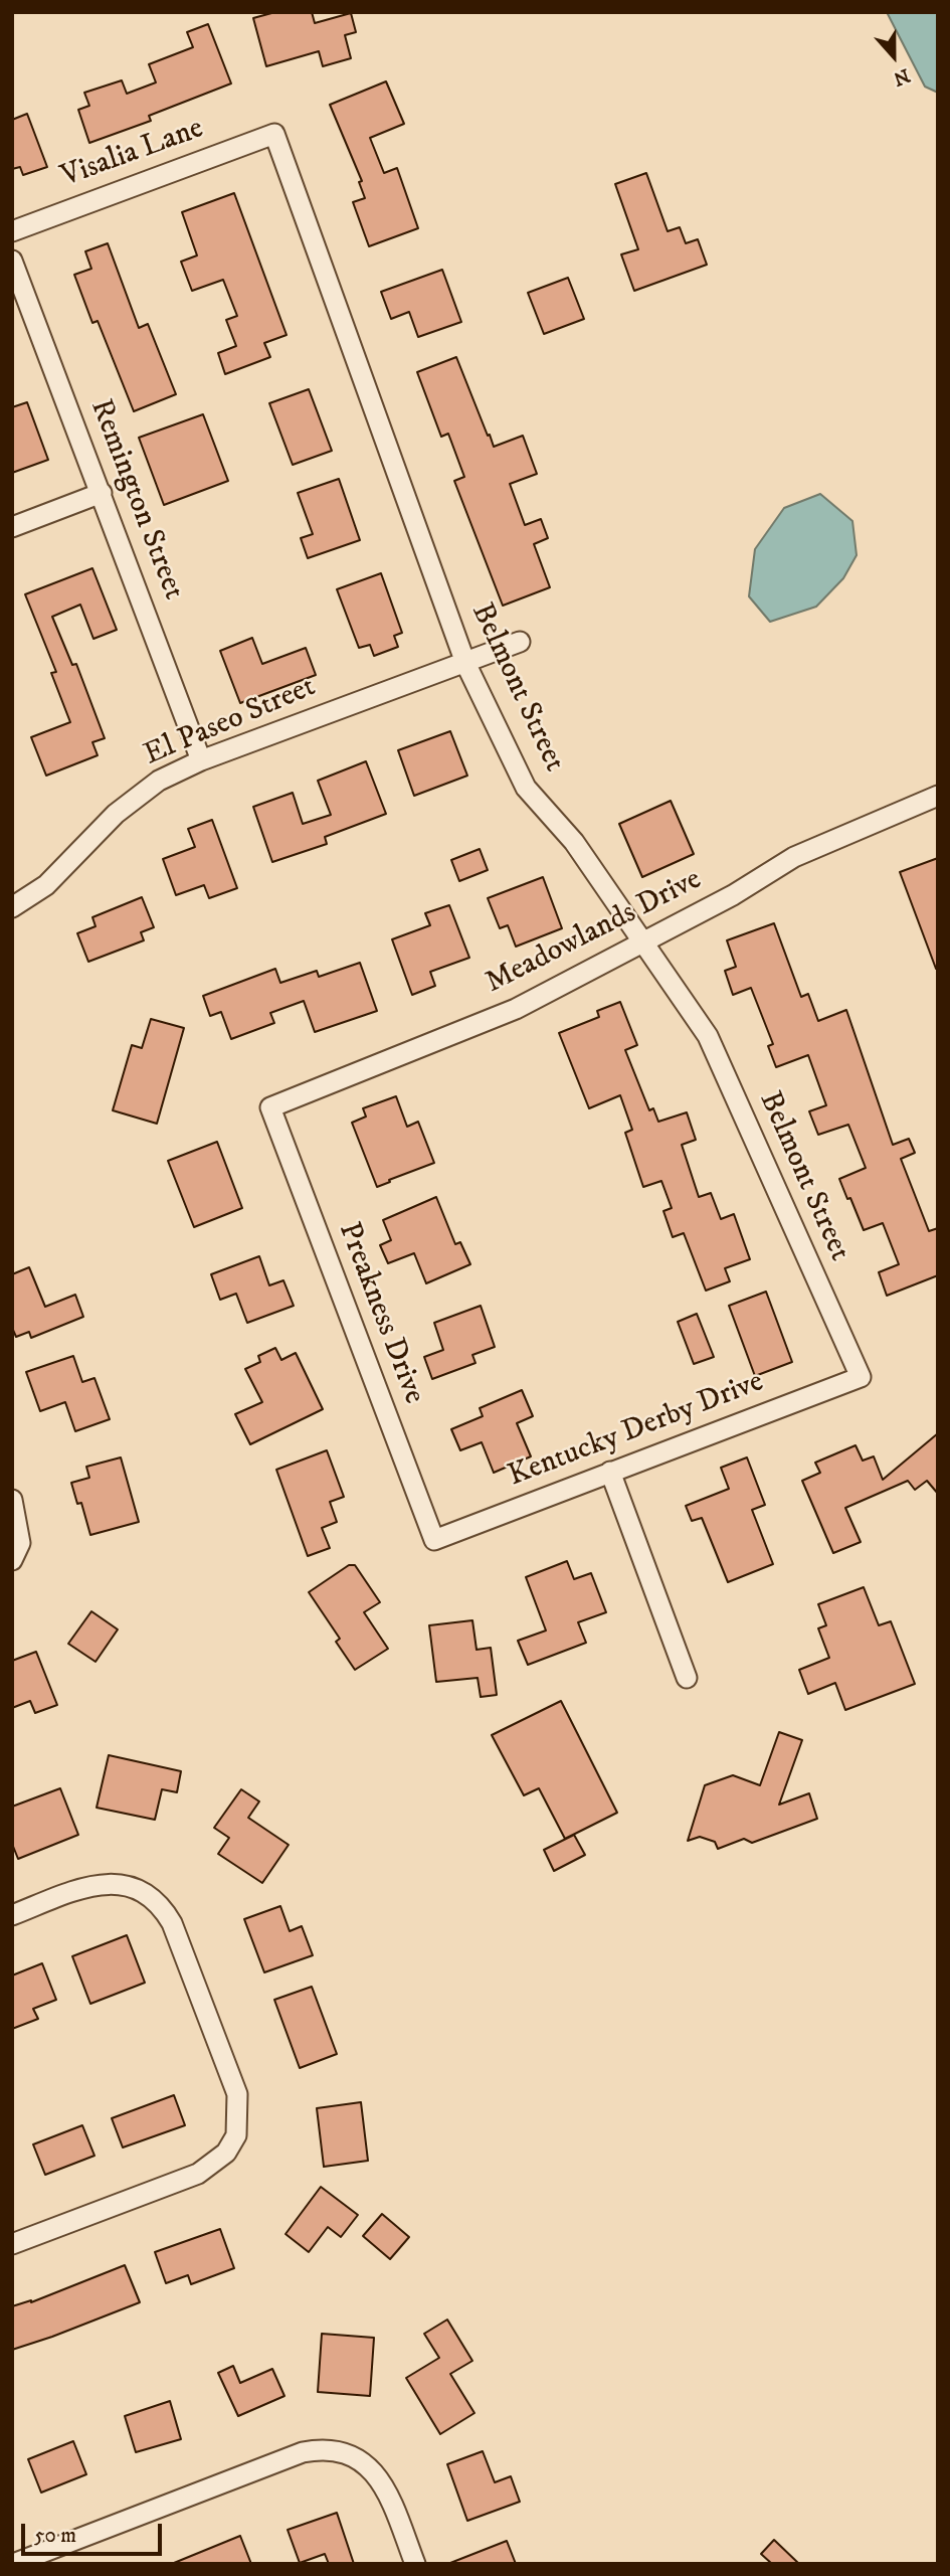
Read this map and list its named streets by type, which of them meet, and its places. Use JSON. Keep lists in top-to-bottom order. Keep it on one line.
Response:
{"streets":{"street":["Visalia Lane","Remington Street","Belmont Street","El Paseo Street","Meadowlands Drive","Preakness Drive","Kentucky Derby Drive"]},"crossings":[["Visalia Lane","Belmont Street"],["Remington Street","El Paseo Street"],["Belmont Street","El Paseo Street"],["Belmont Street","Meadowlands Drive"],["Belmont Street","Kentucky Derby Drive"],["Meadowlands Drive","Preakness Drive"],["Preakness Drive","Kentucky Derby Drive"]],"scale_bar":"50 m","north":"bottom"}
